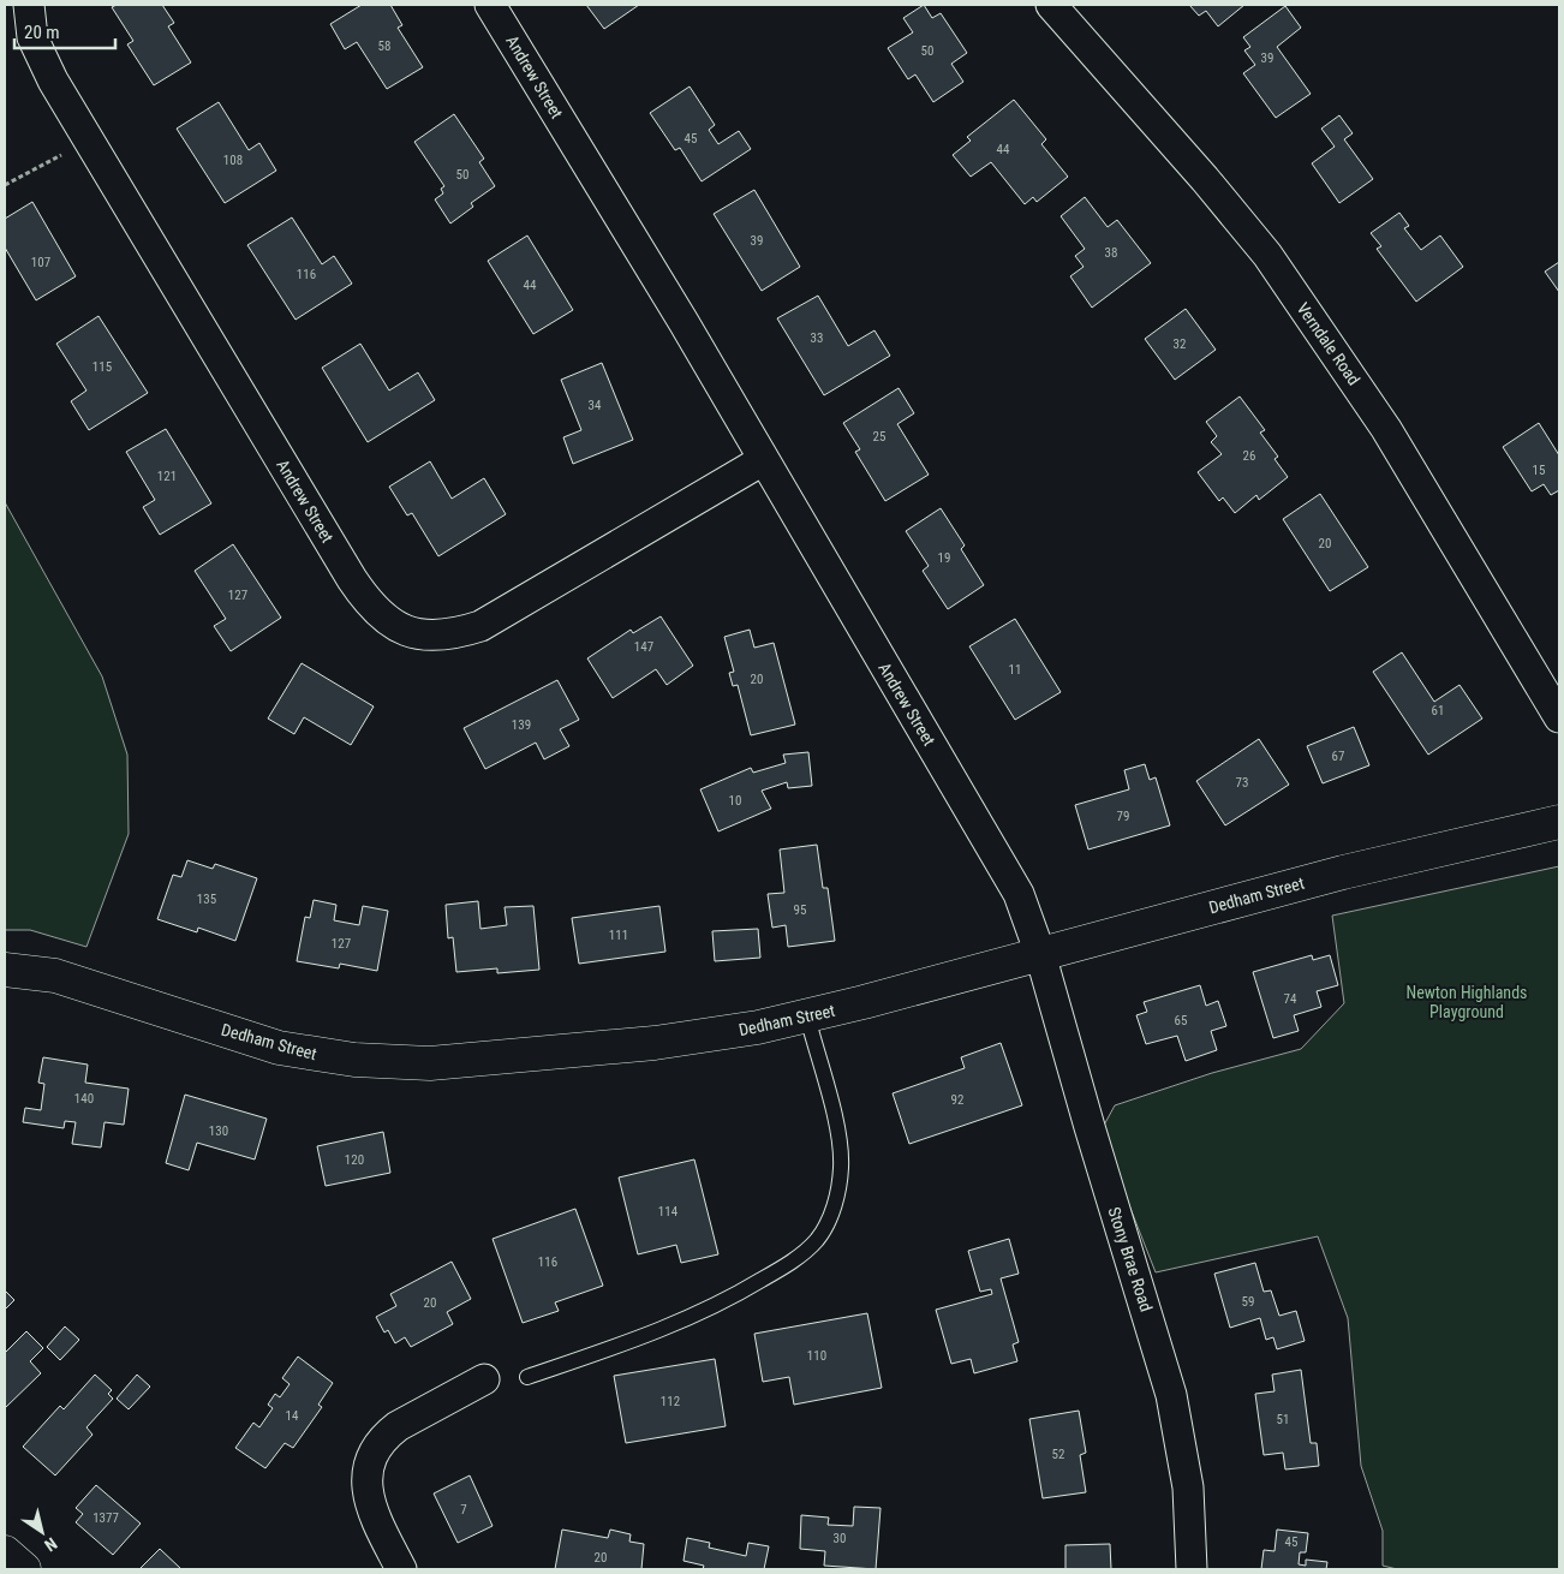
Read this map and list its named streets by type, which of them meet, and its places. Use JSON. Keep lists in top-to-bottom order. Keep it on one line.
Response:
{"streets":{"main road":["Dedham Street"],"street":["Andrew Street","Verndale Road","Stony Brae Road"]},"crossings":[["Andrew Street","Dedham Street"],["Andrew Street","Stony Brae Road"],["Dedham Street","Stony Brae Road"]],"parks":["Newton Highlands Playground"],"house_numbers":["58","50","39","45","44","108","50","39","38","107","116","44","33","32","115","34","25","26","15","121","20","19","127","147","11","20","61","139","67","73","10","79","135","95","111","127","74","65","140","92","130","120","114","116","59","20","110","112","14","51","52","7","1377","30","45","20"],"scale_bar":"20 m","north":"bottom right"}
